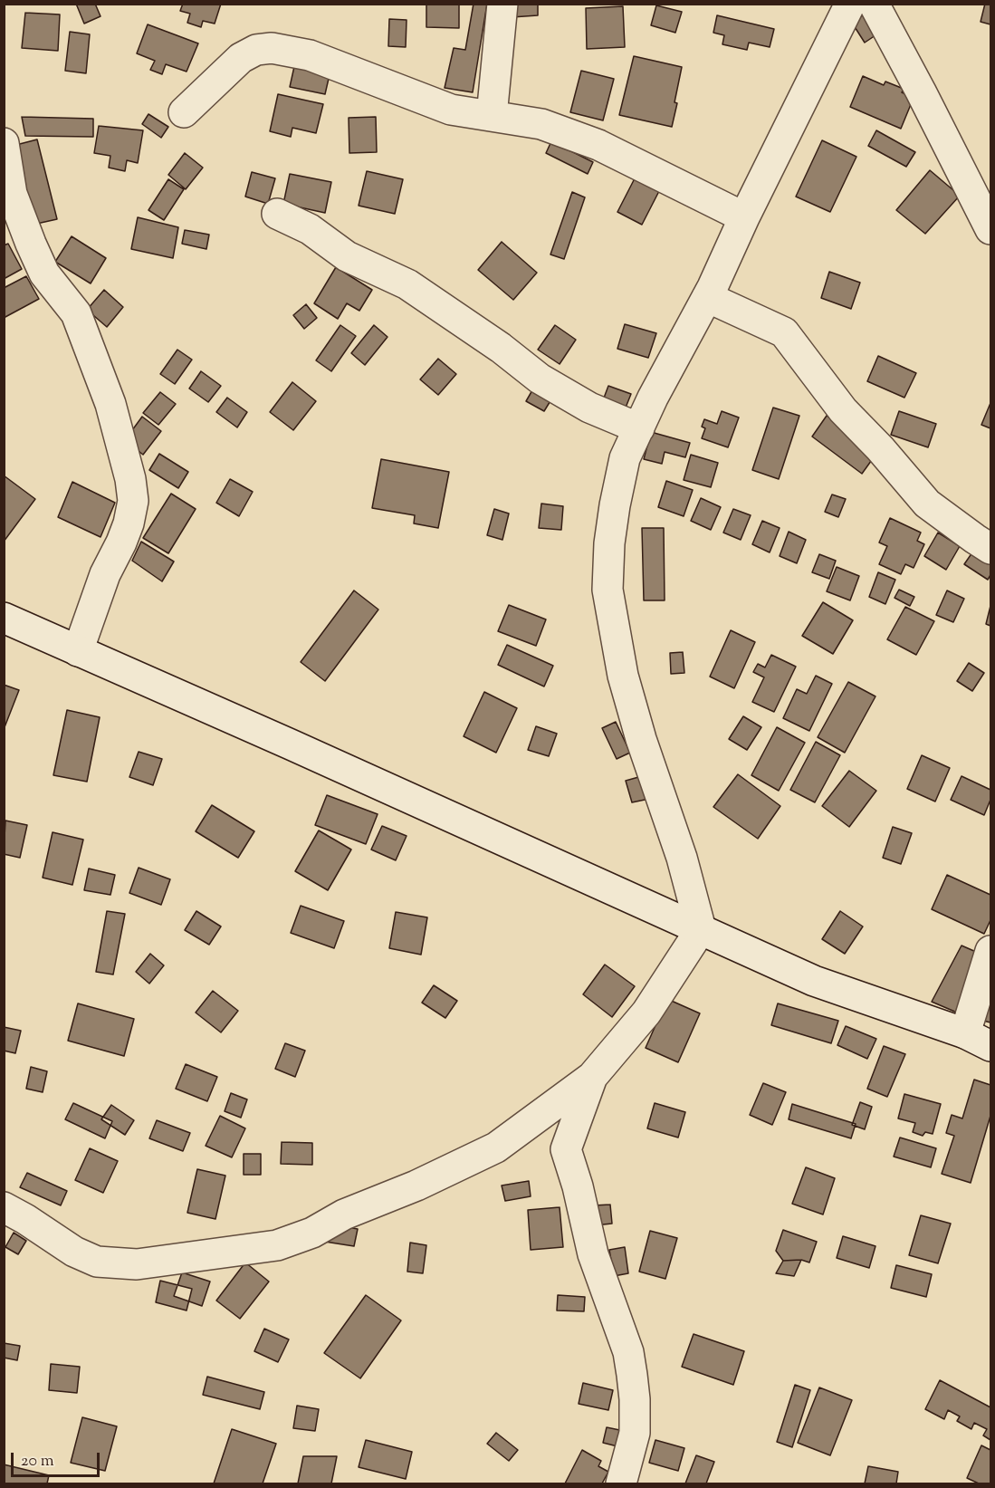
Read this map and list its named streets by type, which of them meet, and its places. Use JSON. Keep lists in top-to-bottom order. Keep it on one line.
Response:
{"scale_bar":"20 m"}
